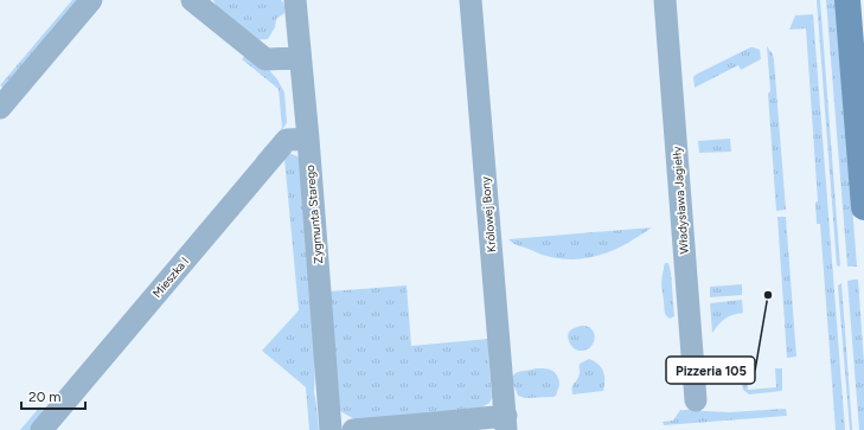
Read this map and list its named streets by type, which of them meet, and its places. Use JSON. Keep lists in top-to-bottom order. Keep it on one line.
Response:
{"streets":{"street":["Władysława Jagiełły","Zygmunta Starego","Królowej Bony","Mieszka I"]},"crossings":[["Zygmunta Starego","Mieszka I"]],"places":["Pizzeria 105"],"scale_bar":"20 m"}
